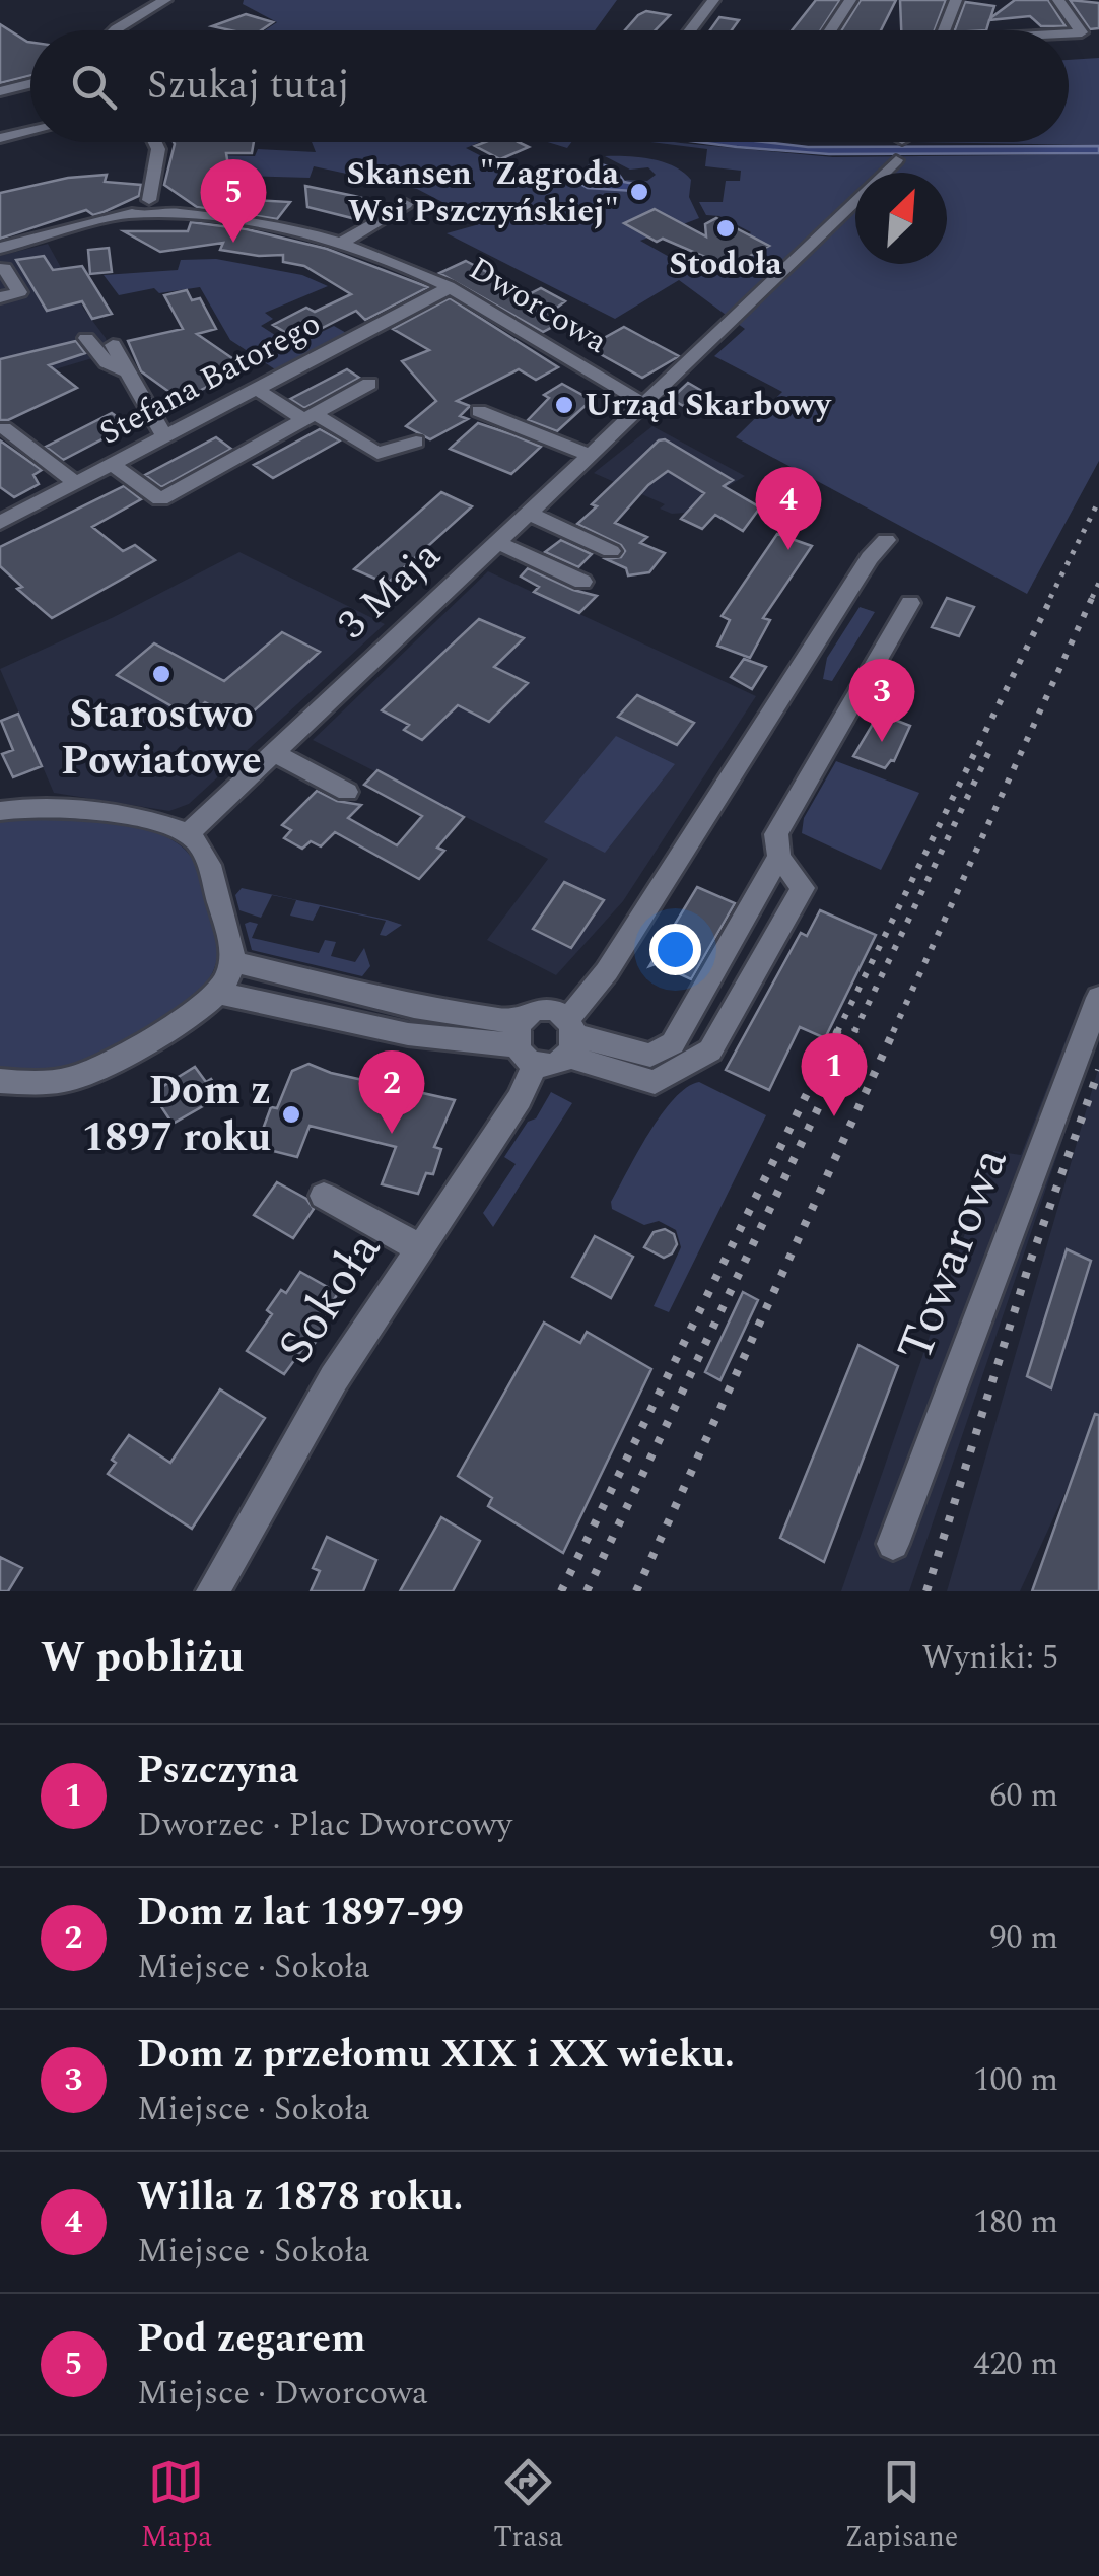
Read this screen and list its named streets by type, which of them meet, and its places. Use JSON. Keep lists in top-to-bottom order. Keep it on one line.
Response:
{"streets":{"street":["Dworcowa","Stefana Batorego","3 Maja","Towarowa","Sokoła"]},"crossings":[["Dworcowa","Stefana Batorego"],["Dworcowa","3 Maja"]],"places":["Skansen \"Zagroda Wsi Pszczyńskiej\"","Stodoła","Urząd Skarbowy","Starostwo Powiatowe","Dom z 1897 roku"],"north":"top right","page":{"search":"Szukaj tutaj","pins":["5","4","3","1","2"],"heading":["W pobliżu","Wyniki: 5"],"list":[{"mark":"1","name":"Pszczyna","note":"Dworzec · Plac Dworcowy","value":"60 m"},{"mark":"2","name":"Dom z lat 1897-99","note":"Miejsce · Sokoła","value":"90 m"},{"mark":"3","name":"Dom z przełomu XIX i XX wieku.","note":"Miejsce · Sokoła","value":"100 m"},{"mark":"4","name":"Willa z 1878 roku.","note":"Miejsce · Sokoła","value":"180 m"},{"mark":"5","name":"Pod zegarem","note":"Miejsce · Dworcowa","value":"420 m"}],"nav":["Mapa","Trasa","Zapisane"]}}
